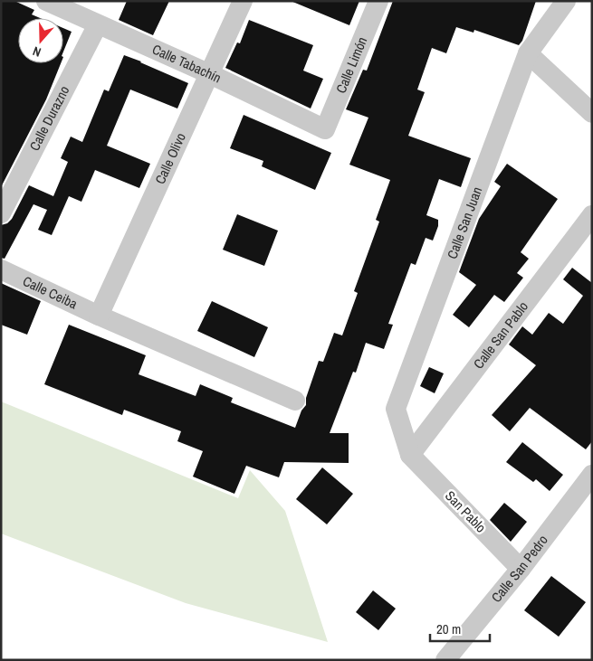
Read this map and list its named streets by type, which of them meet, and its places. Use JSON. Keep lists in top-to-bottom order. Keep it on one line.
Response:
{"streets":{"street":["Calle Tabachín","Calle Limón","Calle Durazno","Calle Olivo","Calle San Juan","Calle Ceiba","Calle San Pablo","San Pablo","Calle San Pedro"]},"crossings":[["Calle Tabachín","Calle Limón"],["Calle Tabachín","Calle Durazno"],["Calle Tabachín","Calle Olivo"],["Calle Olivo","Calle Ceiba"],["Calle San Juan","Calle San Pablo"],["Calle San Juan","San Pablo"],["Calle San Pablo","San Pablo"],["San Pablo","Calle San Pedro"]],"scale_bar":"20 m","north":"bottom"}
